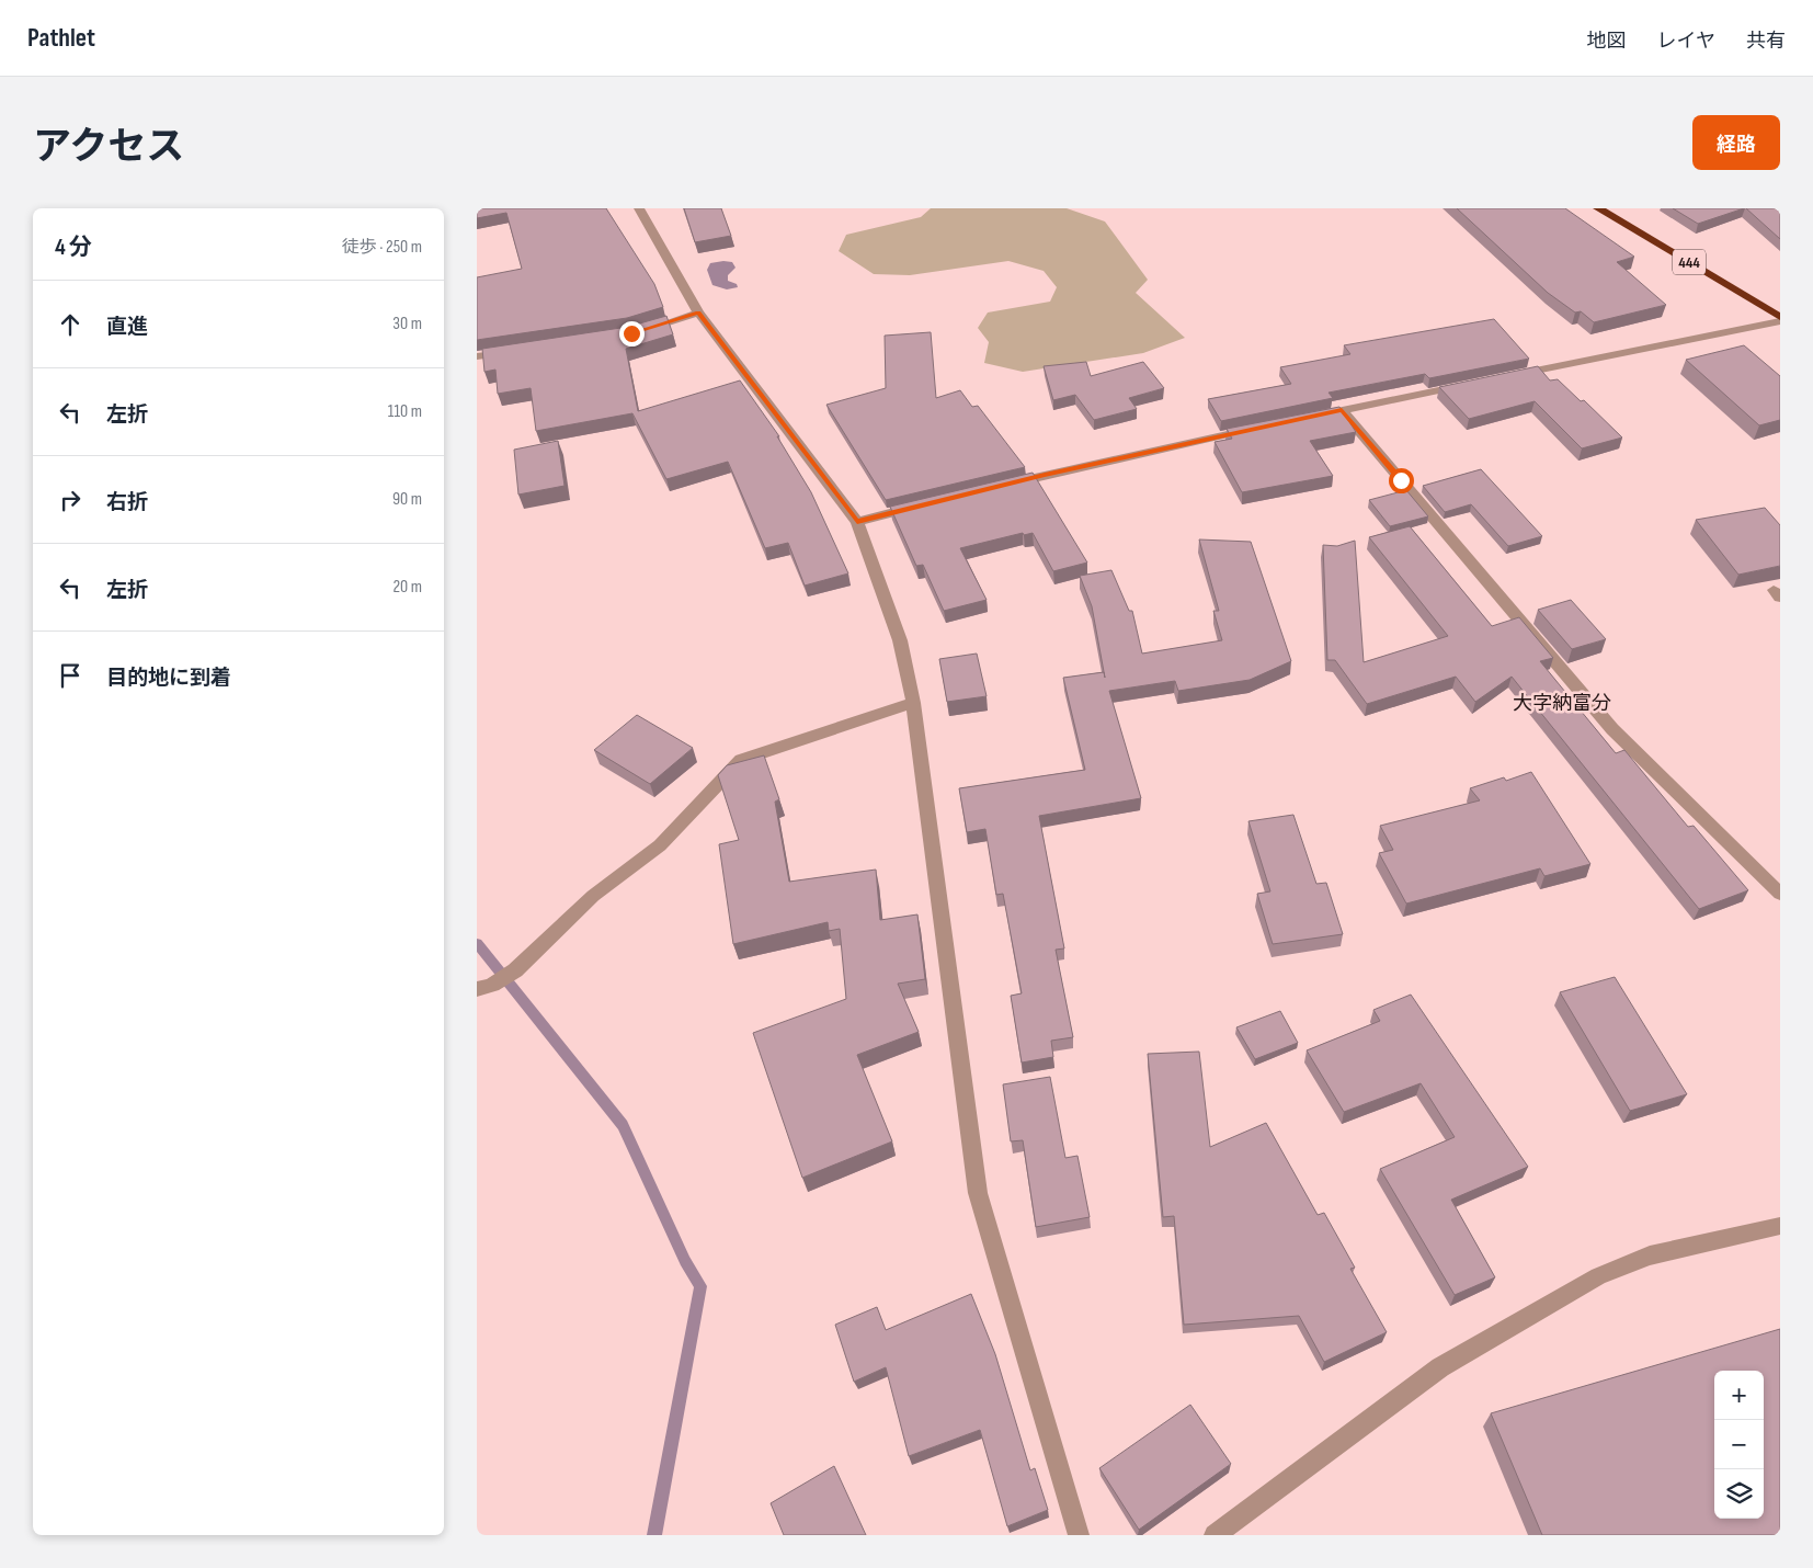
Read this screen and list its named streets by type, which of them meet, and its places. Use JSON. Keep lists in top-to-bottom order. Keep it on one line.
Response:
{"streets":{"highway":["444"]},"districts":["大字納富分"],"page":{"header":"Pathlet","nav":["地図","レイヤ","共有"],"title":"アクセス","buttons":"経路","heading":["4 分","徒歩 · 250 m"],"list":[["直進","30 m"],["左折","110 m"],["右折","90 m"],["左折","20 m"],"目的地に到着"],"map_buttons":["+","−"]}}
